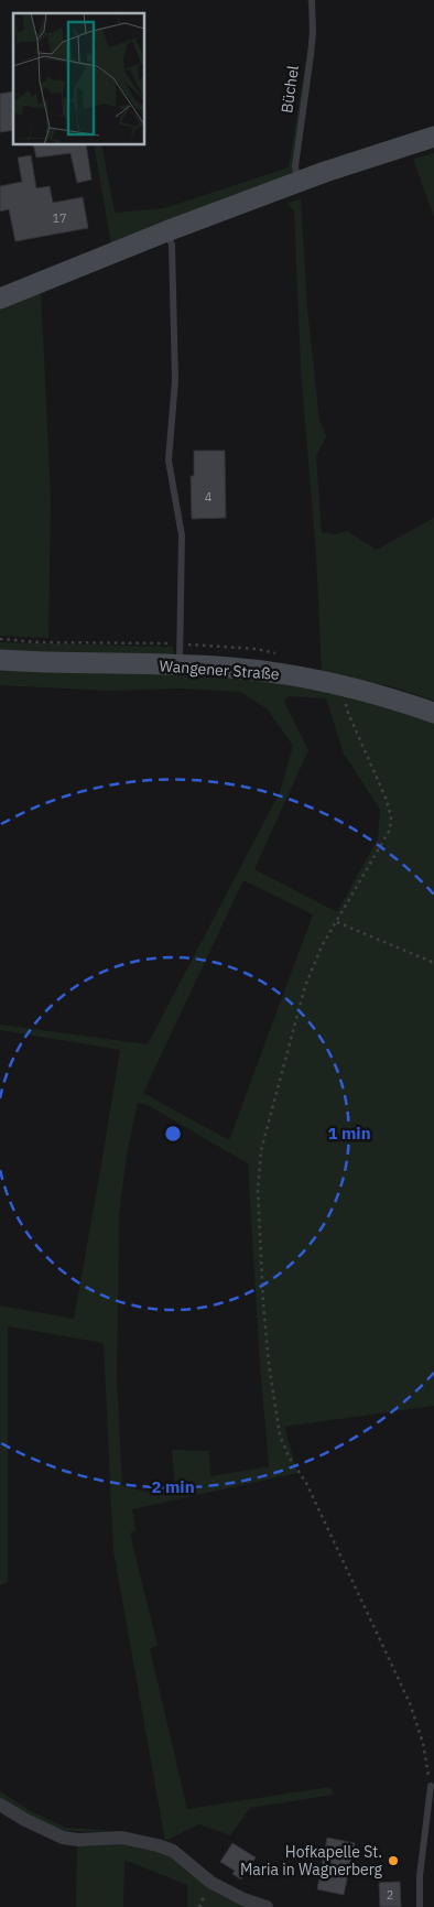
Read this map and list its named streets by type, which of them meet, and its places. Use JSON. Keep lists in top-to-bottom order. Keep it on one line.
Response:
{"streets":{"main road":["Wangener Straße"],"lane":["Büchel"]},"places":["Hofkapelle St. Maria in Wagnerberg"],"house_numbers":["17","4","2"],"rings":["1 min","2 min"]}
